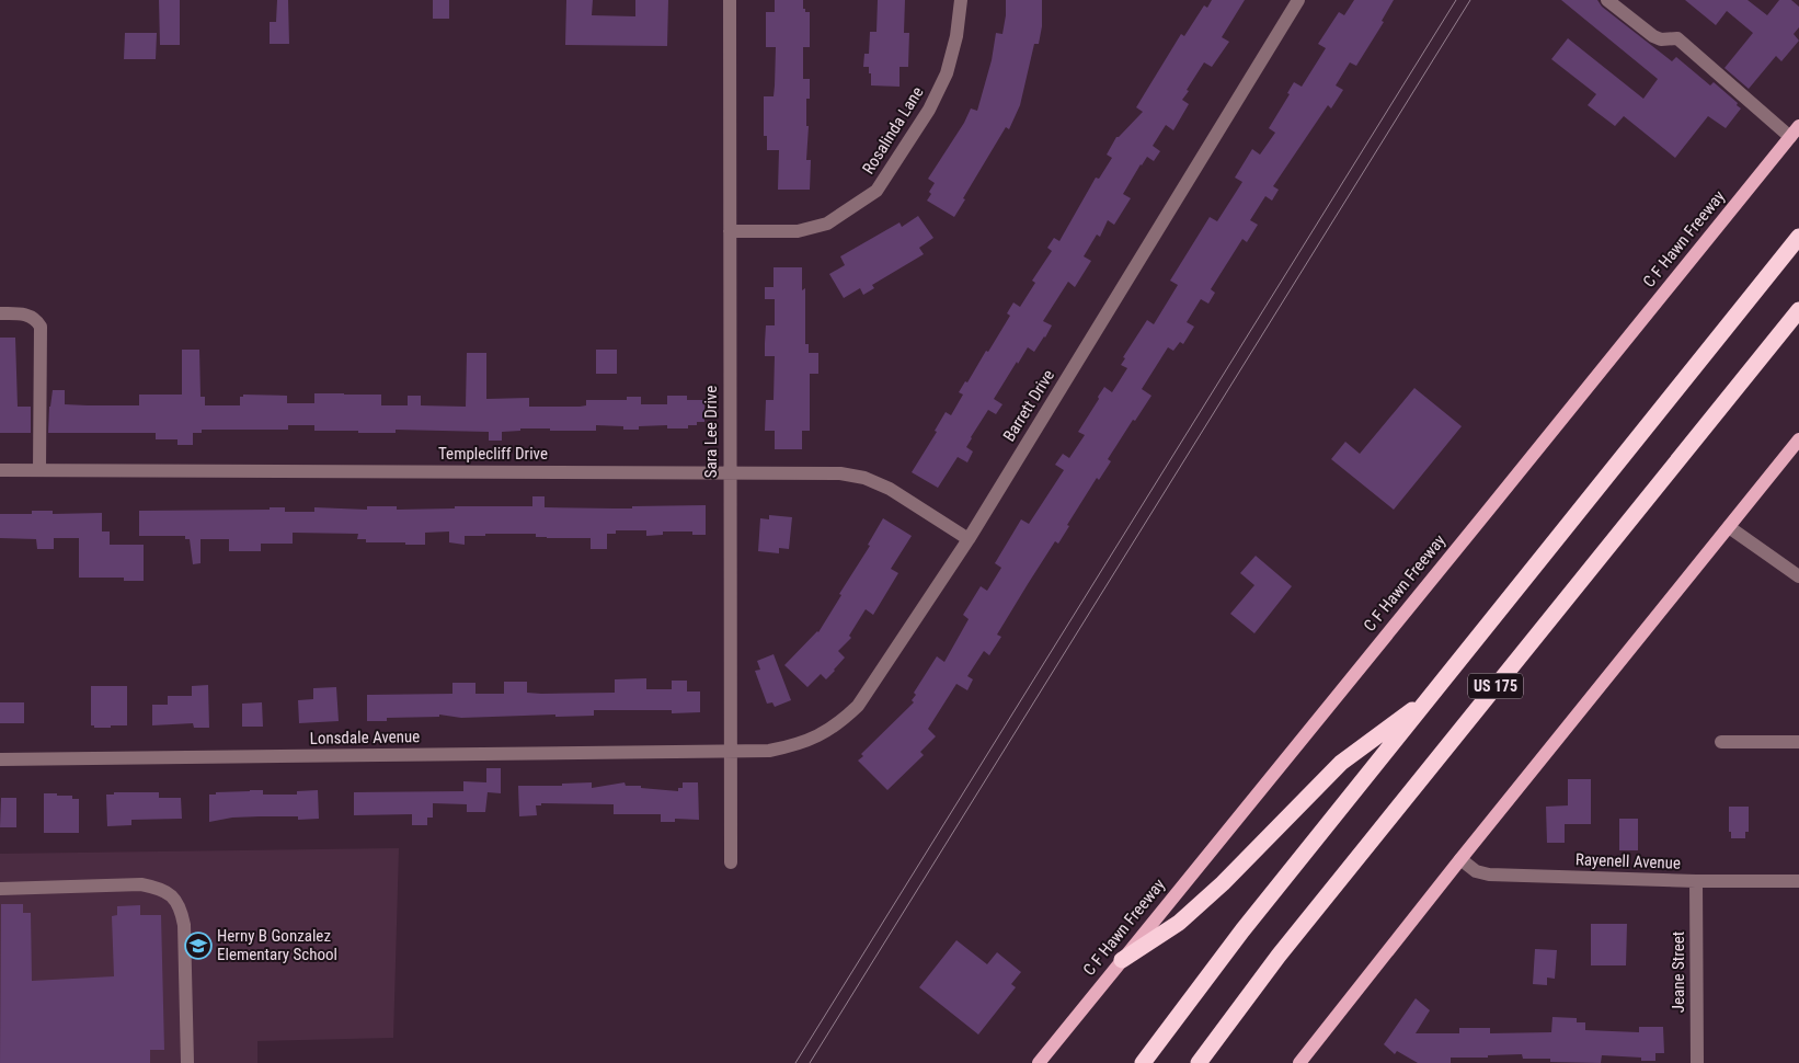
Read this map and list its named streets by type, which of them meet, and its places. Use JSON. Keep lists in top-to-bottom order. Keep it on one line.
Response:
{"streets":{"highway":["US 175"],"main road":["C F Hawn Freeway"],"street":["Rosalinda Lane","Barrett Drive","Sara Lee Drive","Templecliff Drive","Lonsdale Avenue","Rayenell Avenue","Jeane Street"]},"crossings":[["Rosalinda Lane","Sara Lee Drive"],["Barrett Drive","Sara Lee Drive"],["Barrett Drive","Templecliff Drive"],["Barrett Drive","Lonsdale Avenue"],["Sara Lee Drive","Templecliff Drive"],["Sara Lee Drive","Lonsdale Avenue"],["Rayenell Avenue","Jeane Street"]],"places":{"school or university":["Herny B Gonzalez Elementary School"]}}
